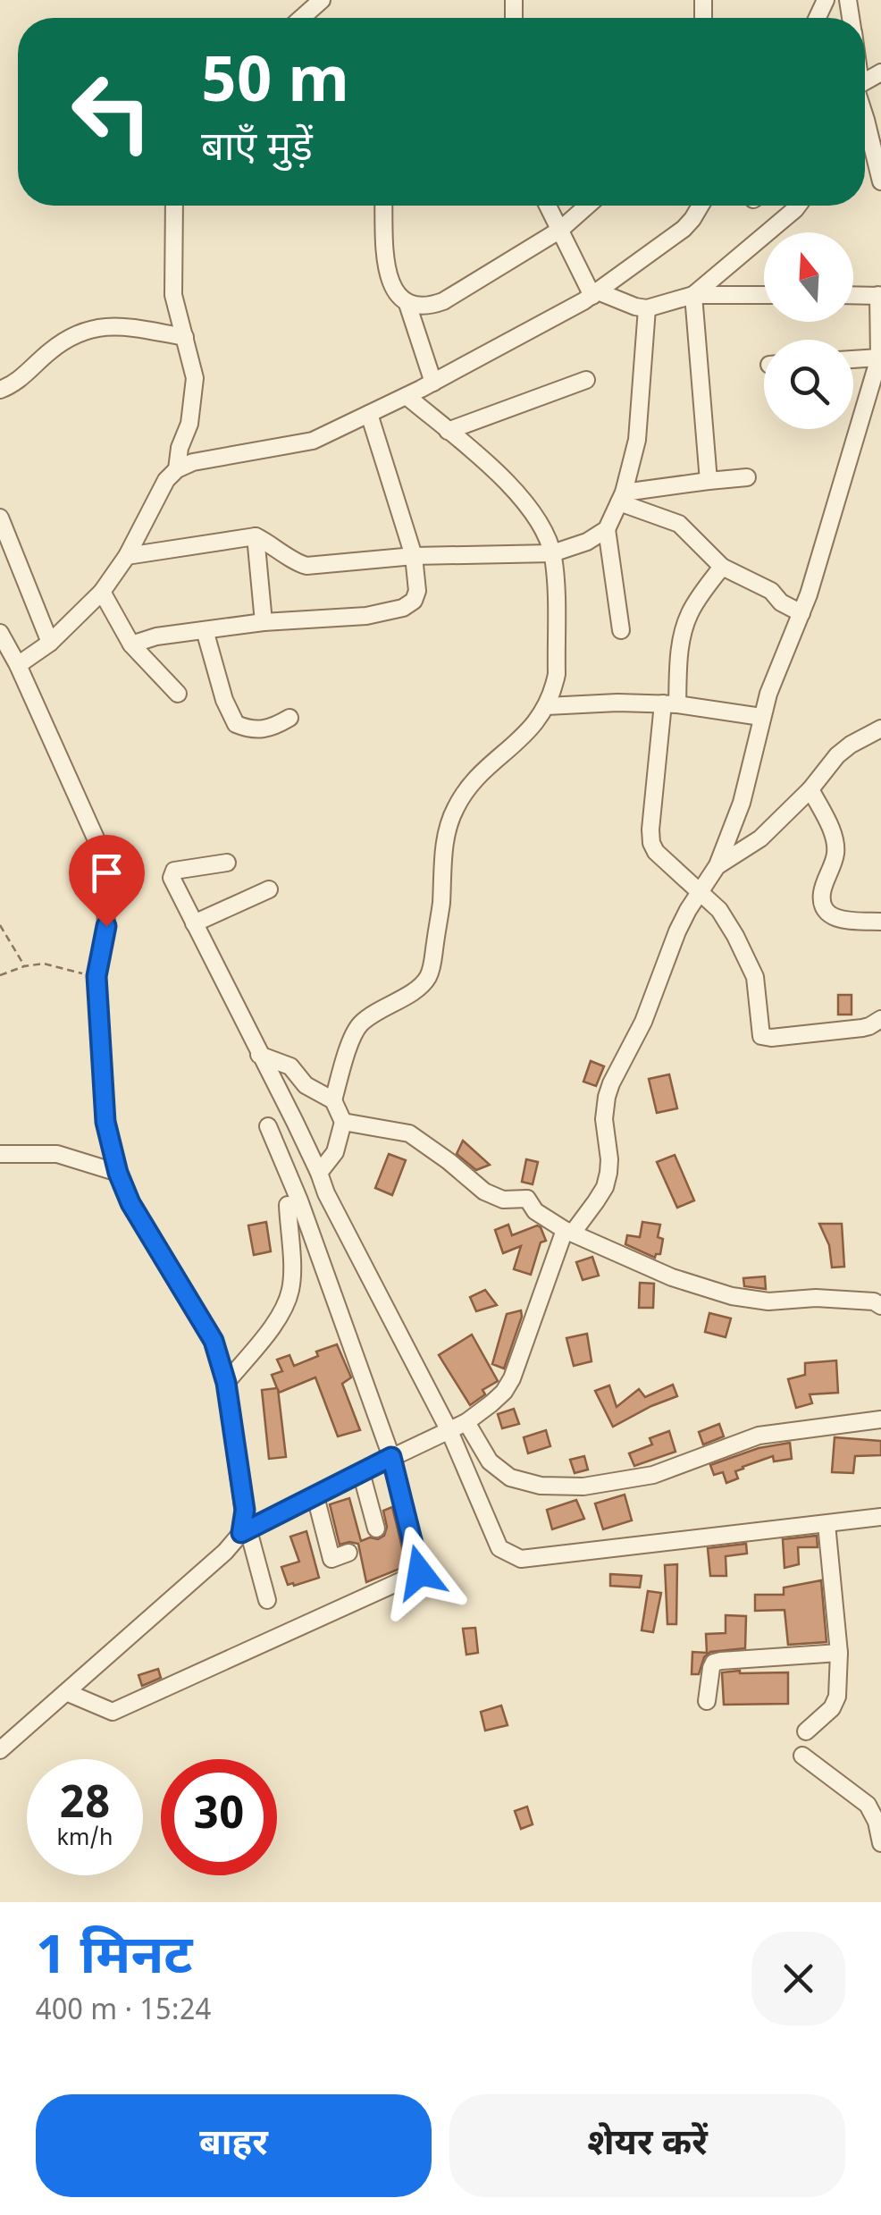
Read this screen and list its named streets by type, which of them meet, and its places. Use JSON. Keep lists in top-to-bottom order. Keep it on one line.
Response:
{"north":"top","page":{"turn":["50 m","बाएँ मुड़ें"],"speed":"28 km/h","limit":"30","heading":["1 मिनट","400 m · 15:24"],"buttons":["बाहर","शेयर करें"]}}
